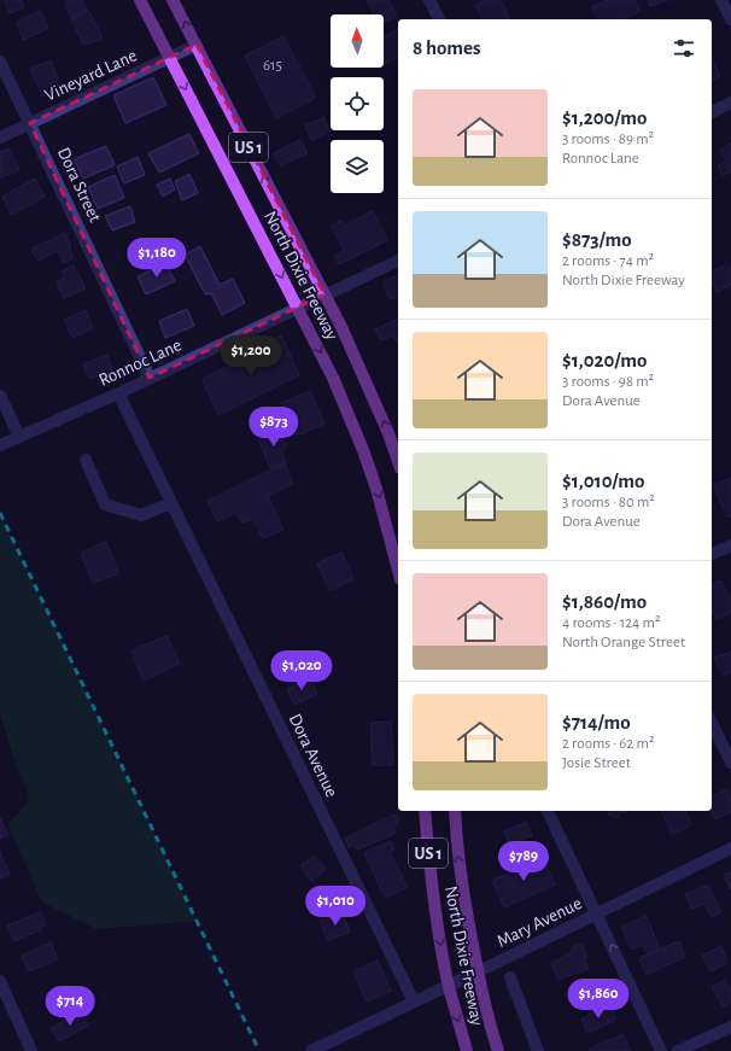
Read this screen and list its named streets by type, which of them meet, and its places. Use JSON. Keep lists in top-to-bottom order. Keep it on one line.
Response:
{"streets":{"main road":["US 1","North Dixie Freeway"],"street":["Vineyard Lane","Dora Street","Ronnoc Lane","Dora Avenue","Mary Avenue"]},"crossings":[["Vineyard Lane","Dora Street"],["Vineyard Lane","North Dixie Freeway"],["Dora Street","Ronnoc Lane"],["North Dixie Freeway","Ronnoc Lane"],["North Dixie Freeway","Mary Avenue"],["Ronnoc Lane","Dora Avenue"],["Dora Avenue","Mary Avenue"]],"house_numbers":["615"],"north":"top","page":{"heading":"8 homes","list":[{"name":"$1,200/mo","note":"3 rooms · 89 m² · Ronnoc Lane"},{"name":"$873/mo","note":"2 rooms · 74 m² · North Dixie Freeway"},{"name":"$1,020/mo","note":"3 rooms · 98 m² · Dora Avenue"},{"name":"$1,010/mo","note":"3 rooms · 80 m² · Dora Avenue"},{"name":"$1,860/mo","note":"4 rooms · 124 m² · North Orange Street"},{"name":"$714/mo","note":"2 rooms · 62 m² · Josie Street"}],"price":["$1,180","$1,200","$873","$1,020","$789","$1,010","$1,860","$714"]}}
